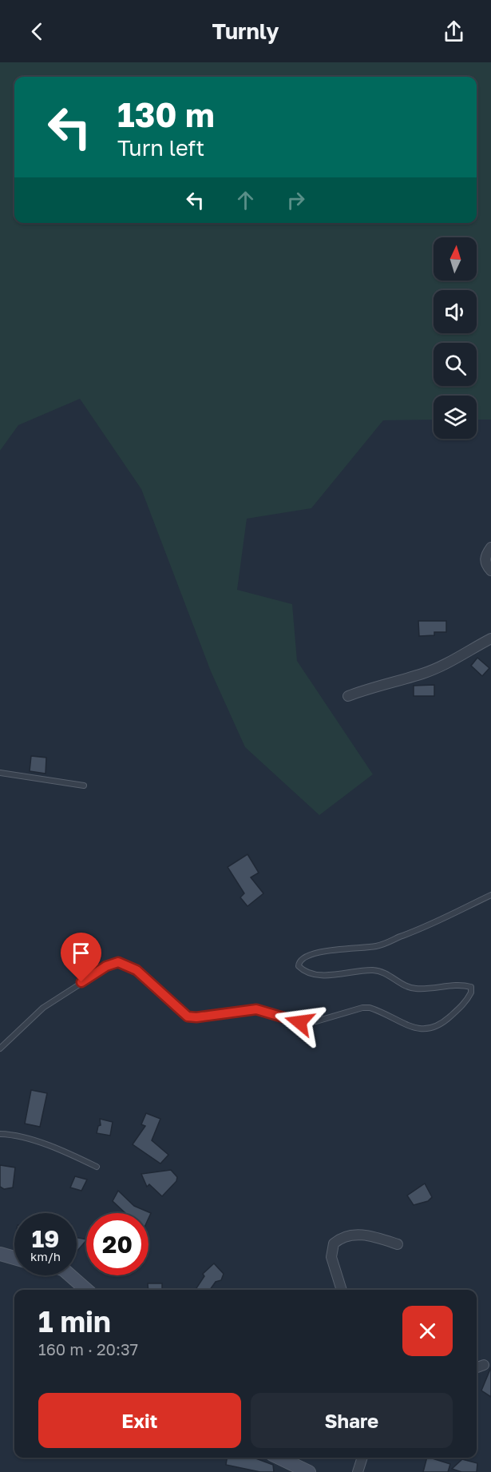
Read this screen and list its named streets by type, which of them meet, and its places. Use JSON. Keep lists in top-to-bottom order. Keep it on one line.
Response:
{"north":"top","page":{"header":"Turnly","turn":["130 m","Turn left"],"speed":"19 km/h","limit":"20","heading":["1 min","160 m · 20:37"],"buttons":["Exit","Share"]}}
